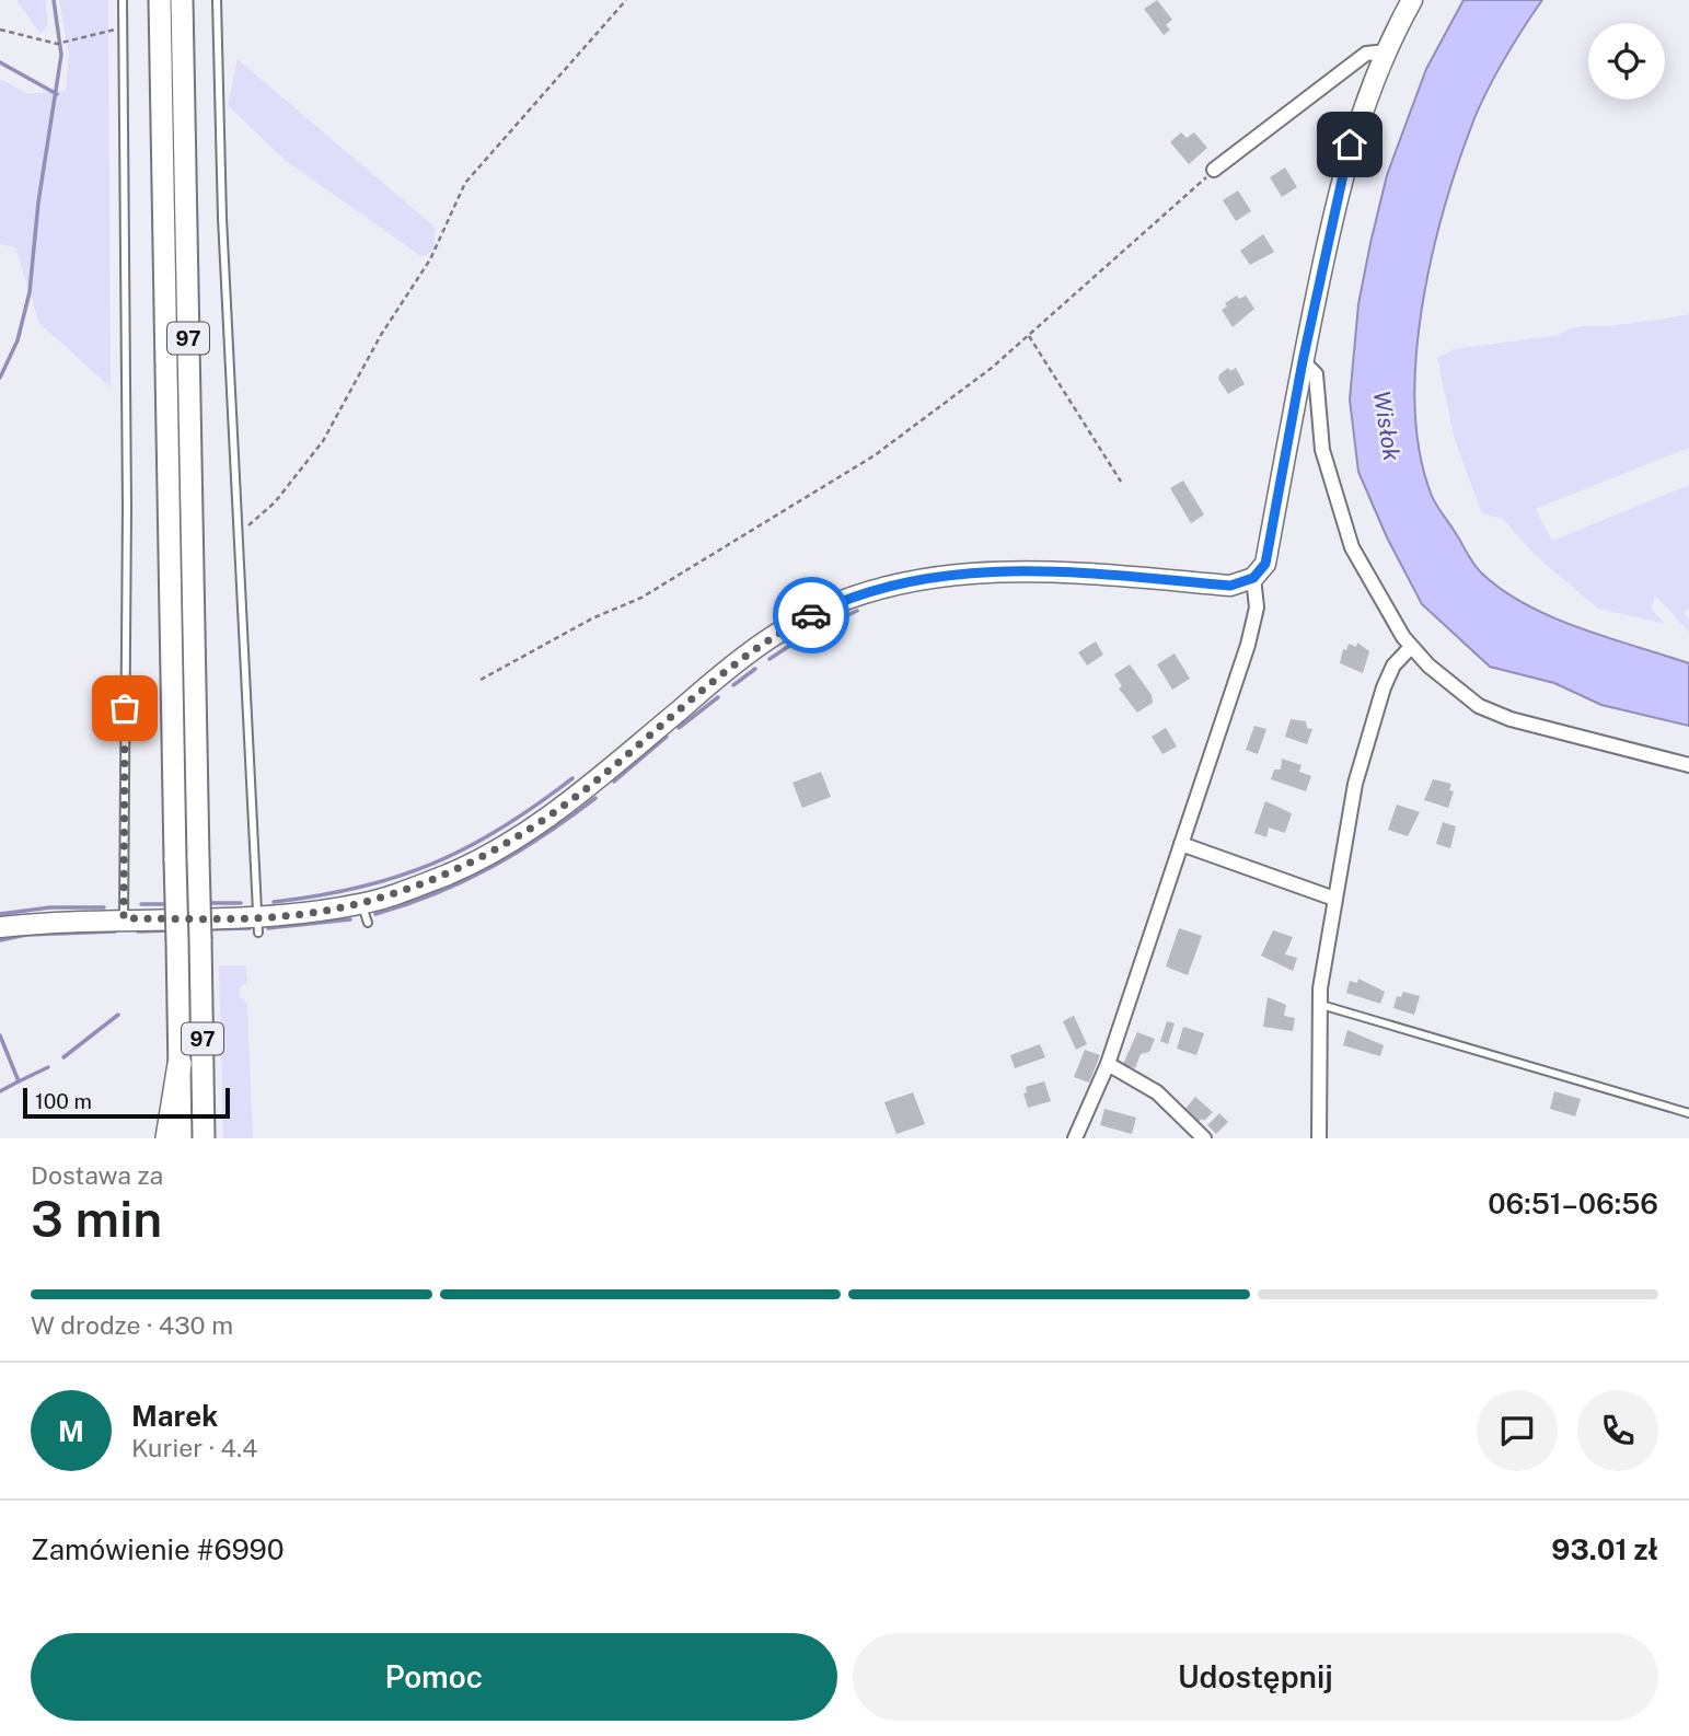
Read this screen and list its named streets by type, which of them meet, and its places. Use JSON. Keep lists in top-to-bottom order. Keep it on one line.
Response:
{"streets":{"main road":["97"]},"water":["Wisłok"],"scale_bar":"100 m","page":{"scale":"100 m","heading":["3 min","Dostawa za","06:51–06:56"],"panel":["Marek","Kurier · 4.4","Zamówienie #6990","93.01 zł"],"bar":"W drodze · 430 m","round":"M","buttons":["Pomoc","Udostępnij"]}}
